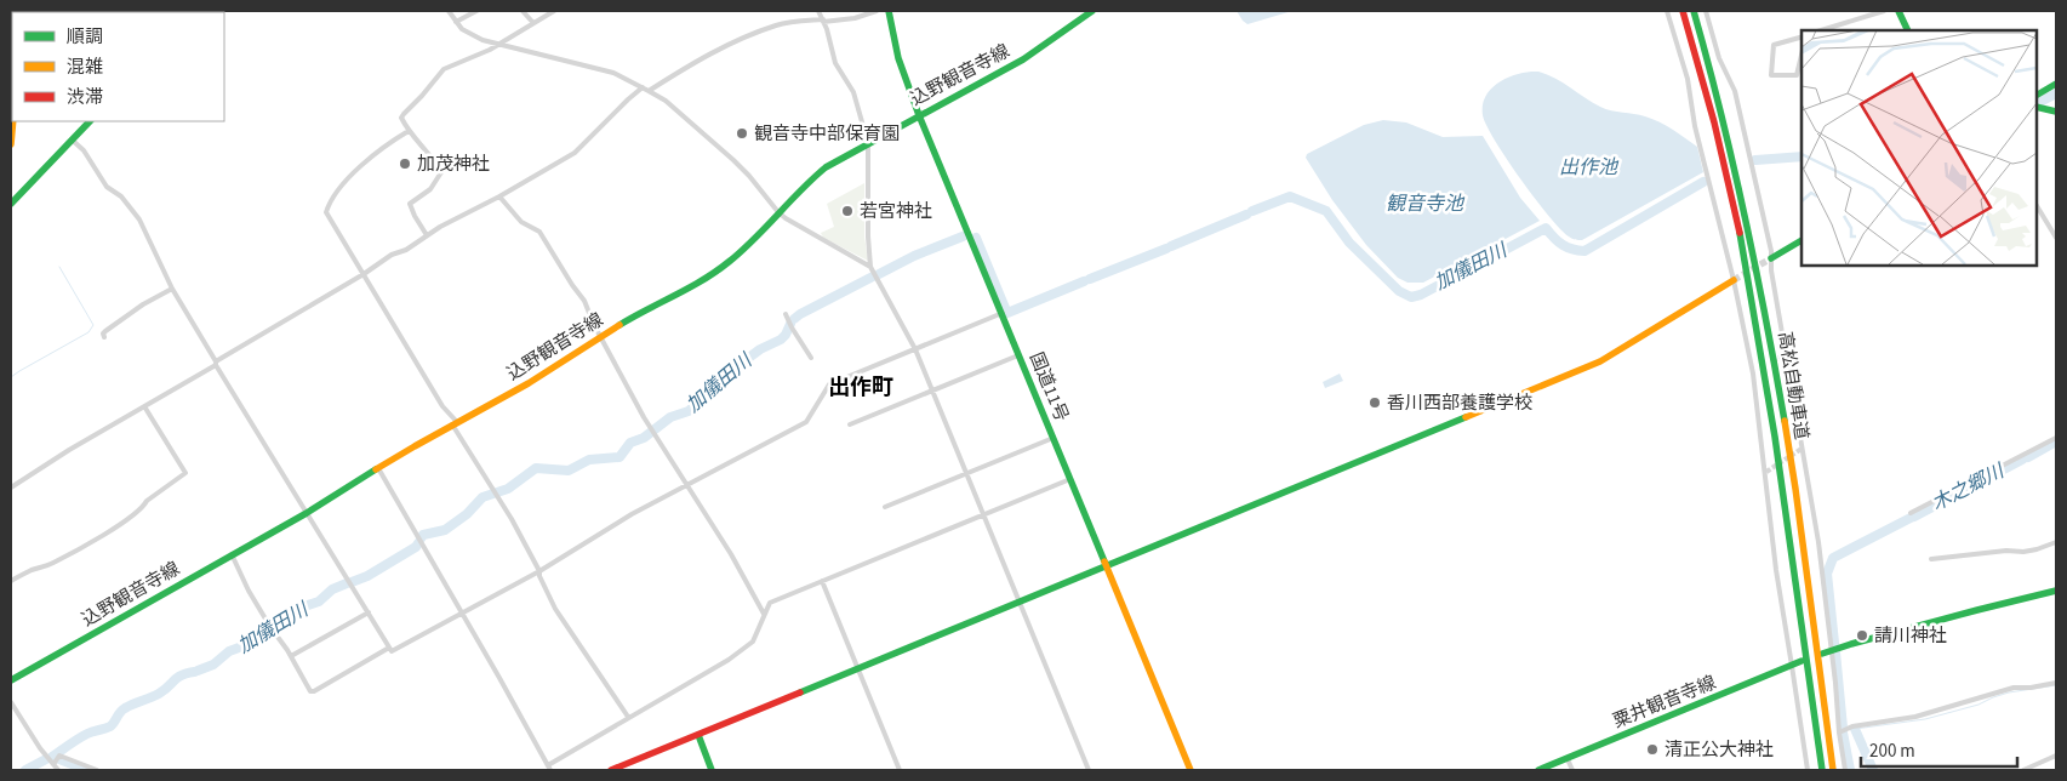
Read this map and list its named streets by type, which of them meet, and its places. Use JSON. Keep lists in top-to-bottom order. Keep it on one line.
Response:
{"streets":{"main road":["込野観音寺線","高松自動車道","国道11号","粟井観音寺線"]},"crossings":[["込野観音寺線","国道11号"]],"districts":["出作町"],"water":["出作池","観音寺池","加儀田川","木之郷川"],"places":["観音寺中部保育園","加茂神社","若宮神社","香川西部養護学校","請川神社","清正公大神社"],"legend":["順調","混雑","渋滞"],"scale_bar":"200 m"}
